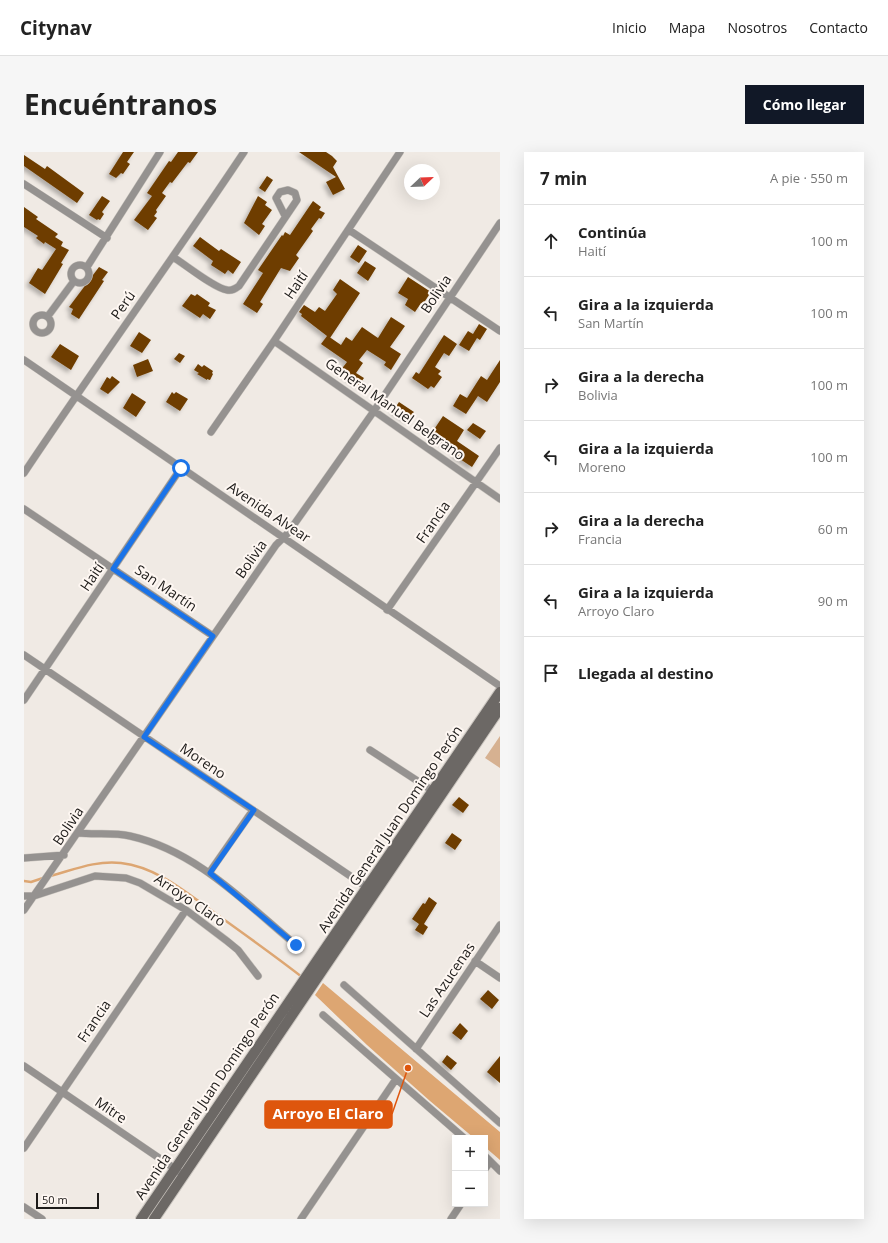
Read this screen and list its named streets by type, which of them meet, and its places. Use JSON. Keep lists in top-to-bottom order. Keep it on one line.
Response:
{"streets":{"main road":["Avenida General Juan Domingo Perón"],"street":["Haití","Bolivia","Perú","General Manuel Belgrano","Avenida Alvear","Francia","San Martín","Moreno","Arroyo Claro","Las Azucenas","Mitre"]},"crossings":[["Haití","General Manuel Belgrano"],["Haití","Avenida Alvear"],["Haití","San Martín"],["Haití","Moreno"],["Bolivia","General Manuel Belgrano"],["Bolivia","Avenida Alvear"],["Bolivia","San Martín"],["Bolivia","Moreno"],["Bolivia","Arroyo Claro"],["Perú","Avenida Alvear"],["General Manuel Belgrano","Francia"],["Avenida Alvear","Francia"],["Francia","Arroyo Claro"],["Francia","Mitre"],["Moreno","Avenida General Juan Domingo Perón"],["Avenida General Juan Domingo Perón","Mitre"]],"places":["Arroyo El Claro"],"scale_bar":"50 m","north":"top right","page":{"header":"Citynav","nav":["Inicio","Mapa","Nosotros","Contacto"],"title":"Encuéntranos","buttons":"Cómo llegar","heading":["7 min","A pie · 550 m"],"list":[["Continúa","Haití","100 m"],["Gira a la izquierda","San Martín","100 m"],["Gira a la derecha","Bolivia","100 m"],["Gira a la izquierda","Moreno","100 m"],["Gira a la derecha","Francia","60 m"],["Gira a la izquierda","Arroyo Claro","90 m"],"Llegada al destino"],"map_buttons":["+","−"],"scale":"50 m"}}
